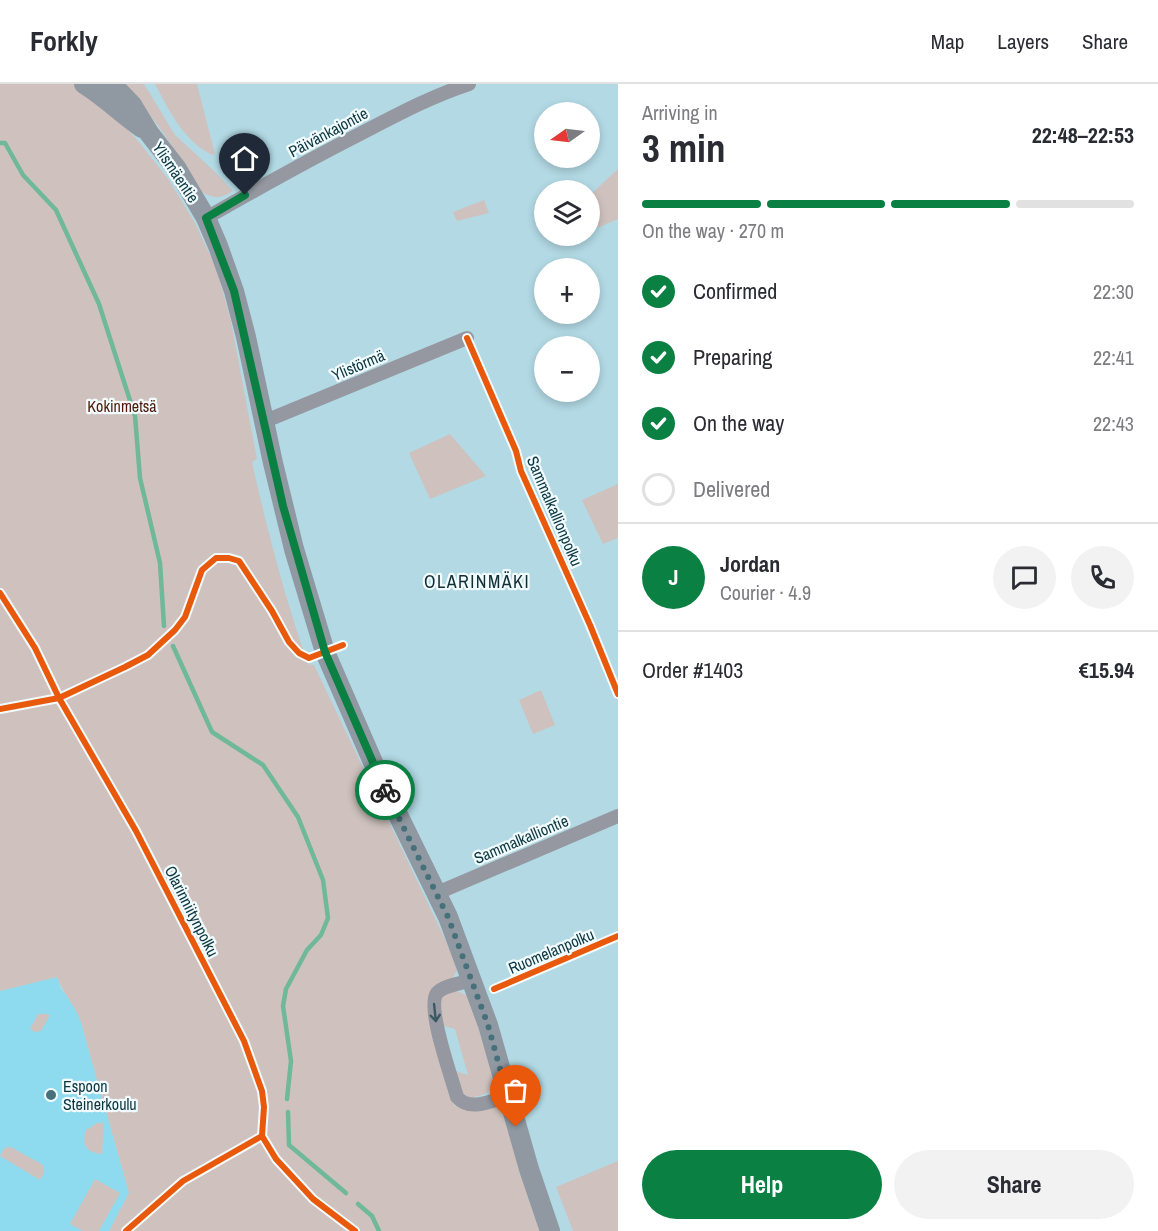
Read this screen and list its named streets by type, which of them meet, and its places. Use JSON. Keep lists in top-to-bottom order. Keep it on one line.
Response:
{"streets":{"main road":["Ylismäentie"],"street":["Päivänkajontie","Ylistörmä","Sammalkalliontie"],"cycle path":["Sammalkallionpolku","Olarinniitynpolku","Ruomelanpolku"]},"crossings":[["Päivänkajontie","Ylismäentie"],["Ylismäentie","Ylistörmä"],["Ylismäentie","Sammalkalliontie"]],"districts":["OLARINMÄKI"],"parks":["Kokinmetsä"],"places":["Espoon Steinerkoulu"],"north":"left","page":{"header":"Forkly","nav":["Map","Layers","Share"],"heading":["3 min","Arriving in","22:48–22:53"],"panel":["Jordan","Courier · 4.9","Order #1403","€15.94"],"map_buttons":["+","−"],"bar":"On the way · 270 m","list":[["Confirmed","22:30"],["Preparing","22:41"],["On the way","22:43"],"Delivered"],"round":"J","buttons":["Help","Share"]}}
